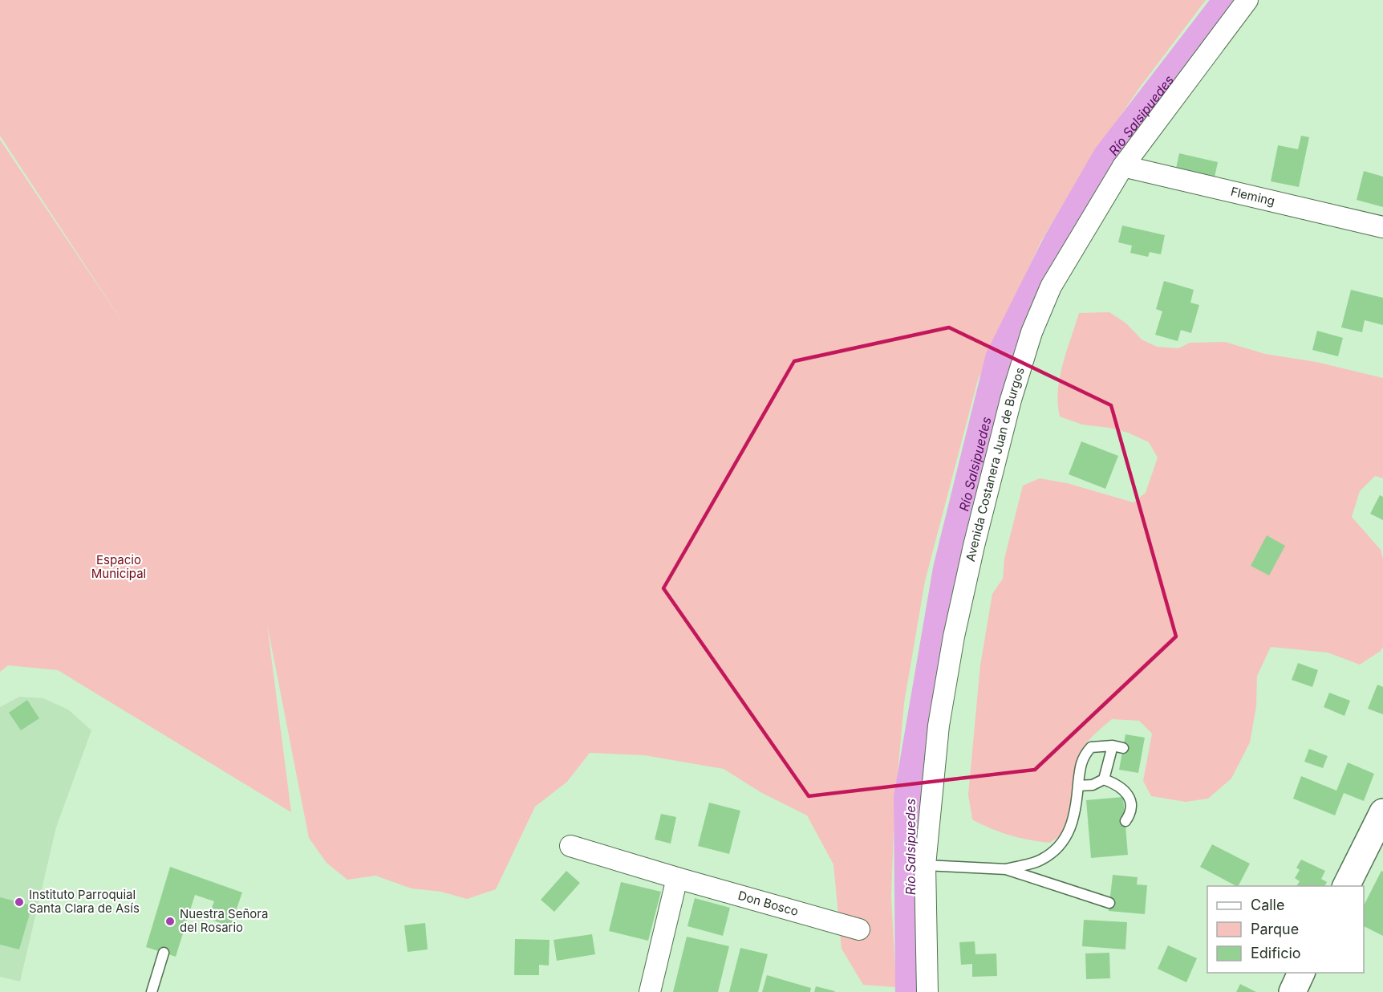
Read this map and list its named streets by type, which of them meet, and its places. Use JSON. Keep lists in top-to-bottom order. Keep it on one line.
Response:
{"streets":{"street":["Fleming","Avenida Costanera Juan de Burgos","Don Bosco"]},"crossings":[["Fleming","Avenida Costanera Juan de Burgos"]],"water":["Río Salsipuedes"],"parks":["Espacio Municipal"],"places":["Instituto Parroquial Santa Clara de Asís","Nuestra Señora del Rosario"],"legend":["Calle","Parque","Edificio"]}
